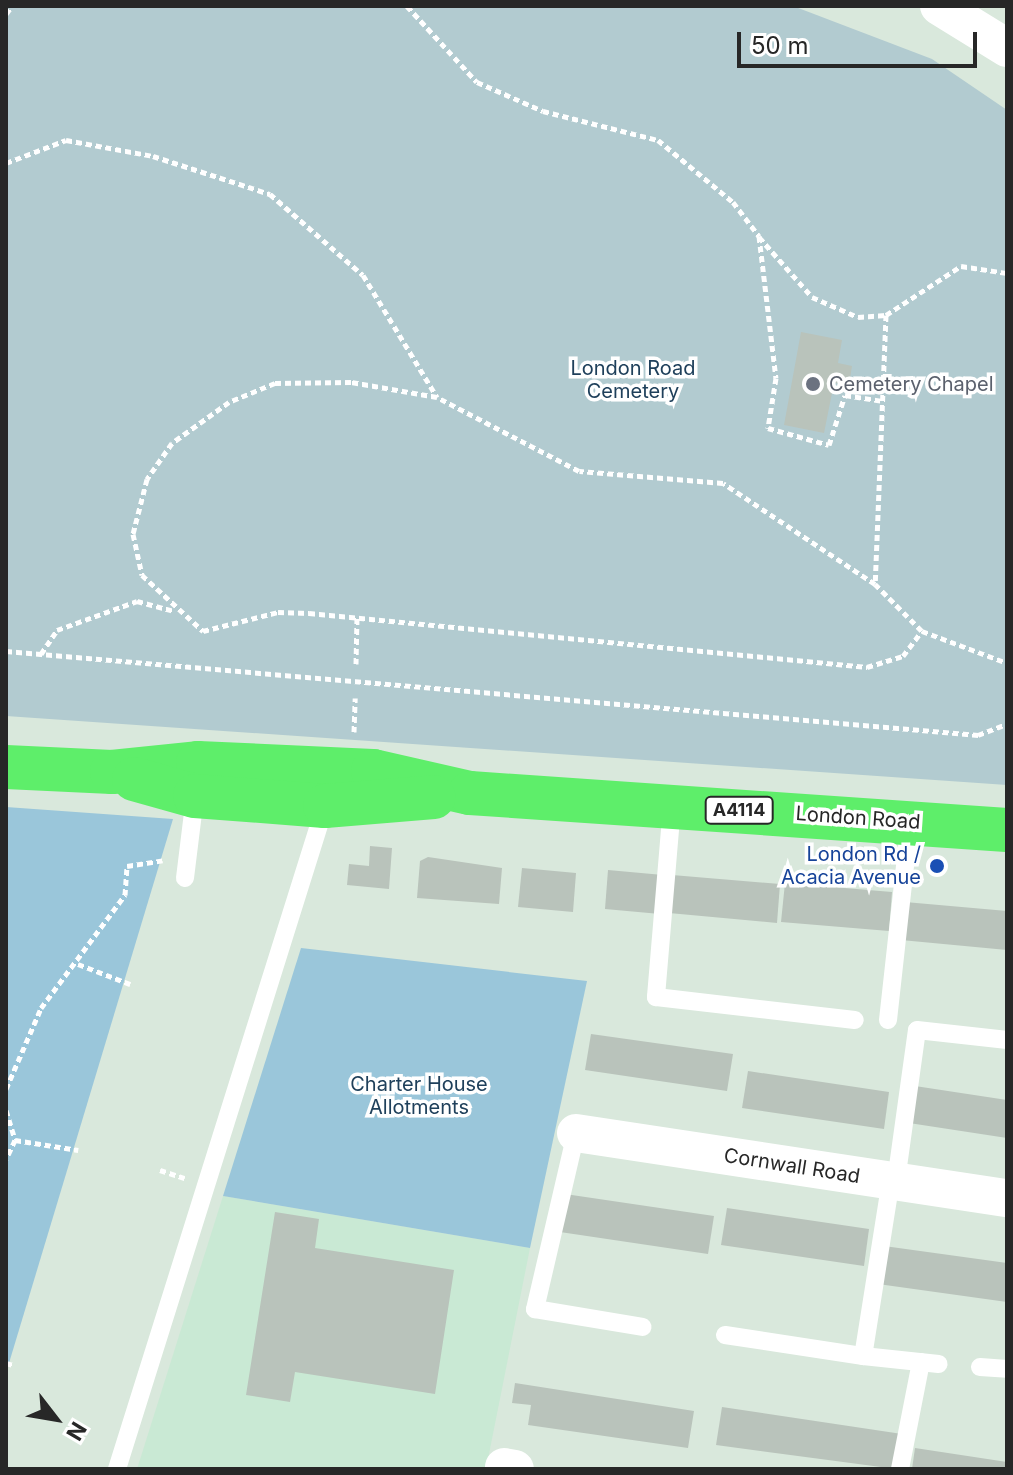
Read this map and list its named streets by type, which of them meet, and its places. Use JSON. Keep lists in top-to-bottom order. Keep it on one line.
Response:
{"streets":{"highway":["A4114","London Road"],"street":["Cornwall Road"]},"parks":["London Road Cemetery","Charter House Allotments"],"places":["Cemetery Chapel","London Rd / Acacia Avenue"],"scale_bar":"50 m","north":"bottom right"}
